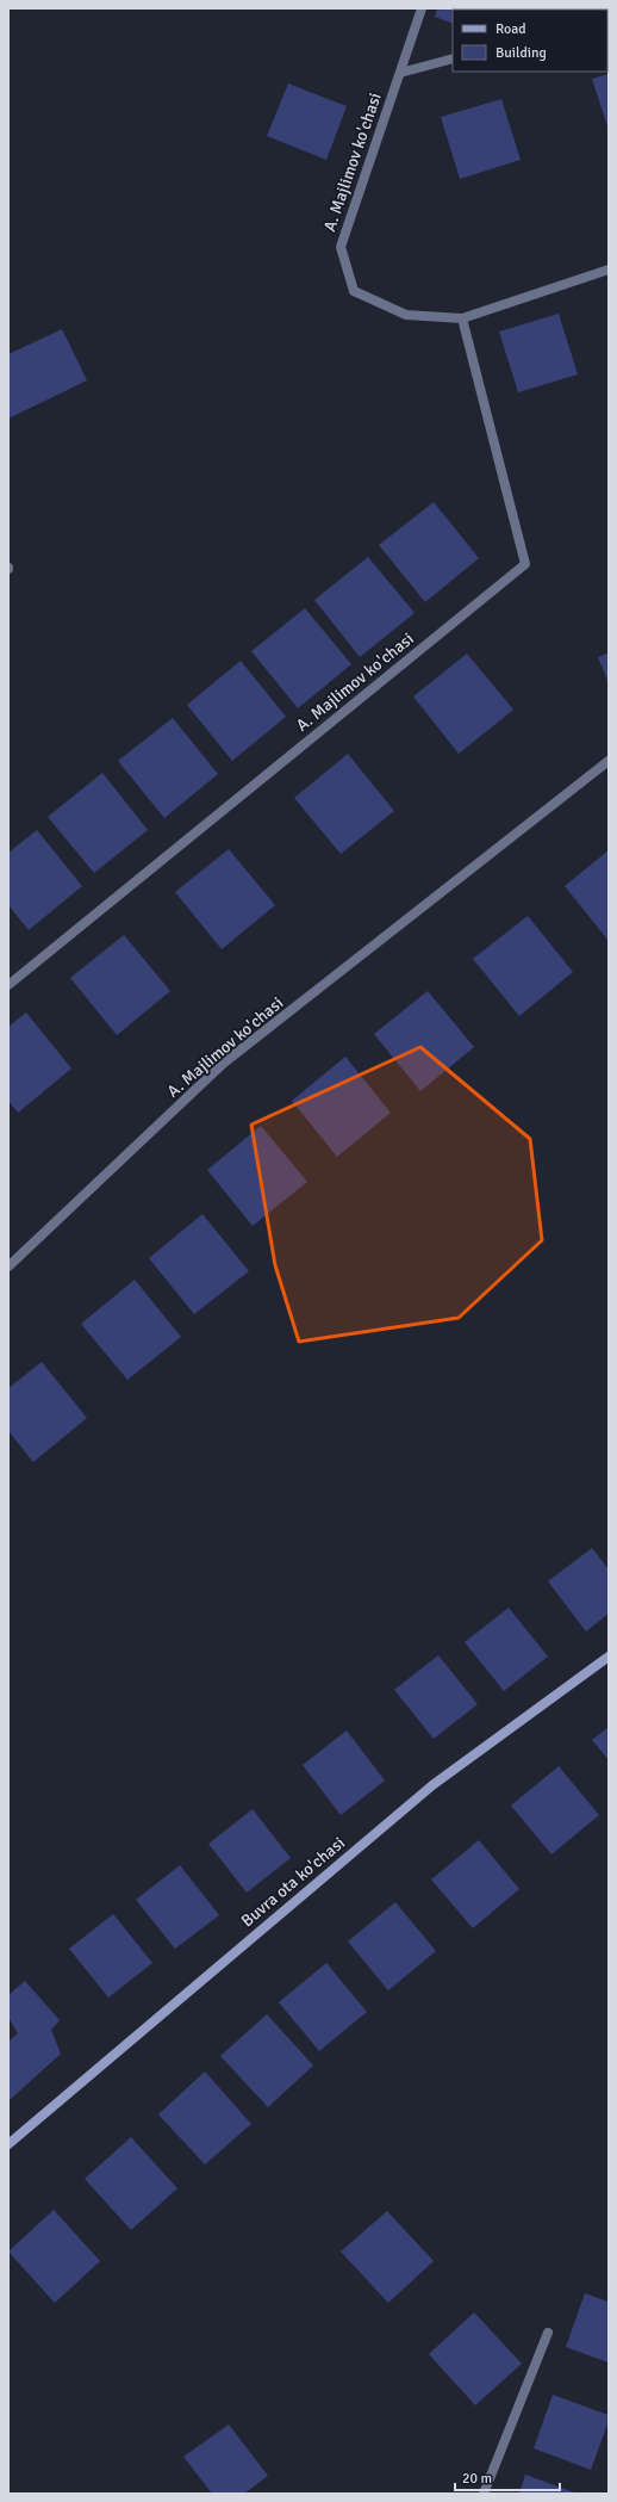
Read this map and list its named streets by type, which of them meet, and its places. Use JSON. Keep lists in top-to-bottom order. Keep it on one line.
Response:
{"streets":{"main road":["Buvra ota ko'chasi"],"street":["A. Majlimov ko'chasi"]},"legend":["Road","Building"],"scale_bar":"20 m"}
